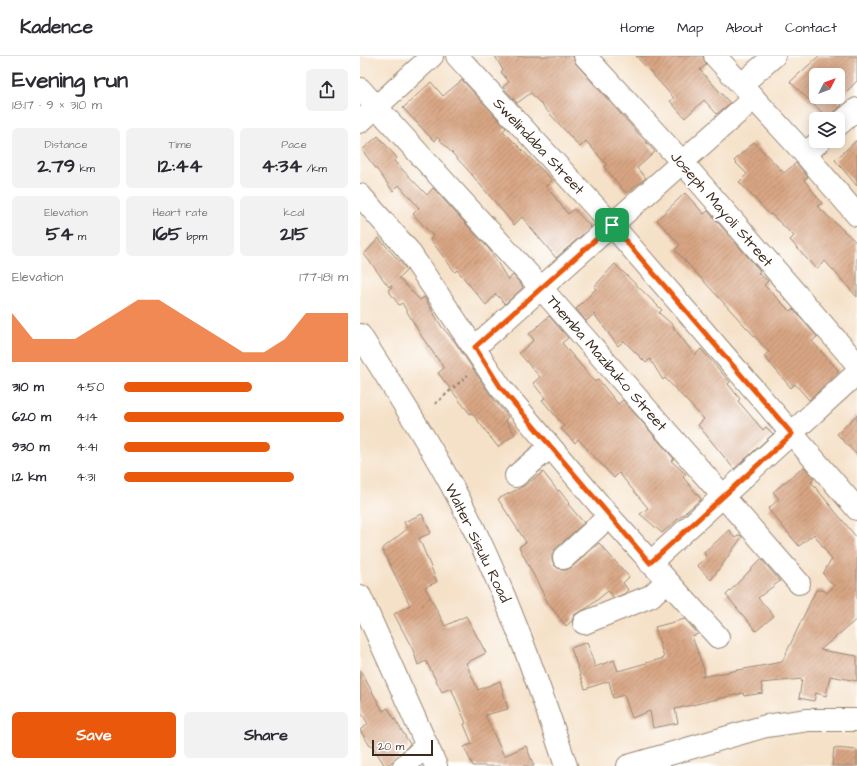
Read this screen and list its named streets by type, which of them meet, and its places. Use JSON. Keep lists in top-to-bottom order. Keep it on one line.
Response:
{"streets":{"street":["Swelindaba Street","Joseph Mayoli Street","Themba Mazibuko Street","Walter Sisulu Road"]},"scale_bar":"20 m","north":"top right","page":{"header":"Kadence","nav":["Home","Map","About","Contact"],"heading":["Evening run","18:17 · 9 × 310 m"],"stats":[["Distance","2.79 km"],["Time","12:44"],["Pace","4:34 /km"],["Elevation","54 m"],["Heart rate","165 bpm"],["kcal","215"]],"chart":["Elevation","177–181 m"],"list":[{"name":"310 m","note":"4:50"},{"name":"620 m","note":"4:14"},{"name":"930 m","note":"4:41"},{"name":"1.2 km","note":"4:31"}],"buttons":["Save","Share"],"scale":"20 m"}}
